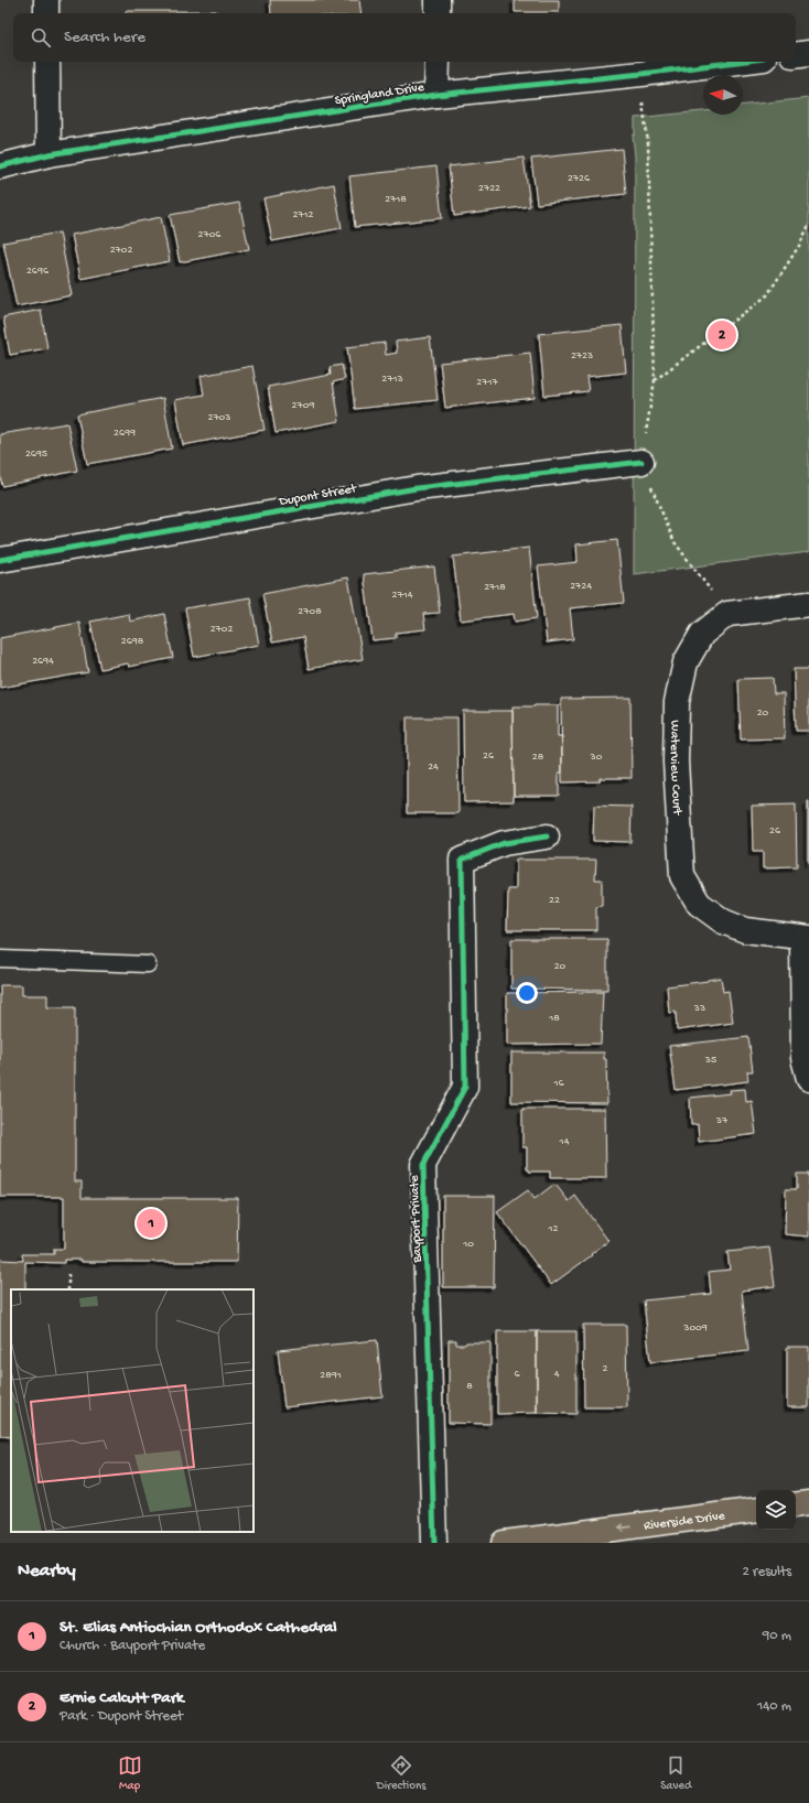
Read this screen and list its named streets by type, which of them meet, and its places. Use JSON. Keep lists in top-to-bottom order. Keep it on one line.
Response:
{"streets":{"main road":["Riverside Drive"],"street":["Springland Drive","Dupont Street","Waterview Court","Bayport Private"]},"one_way":["Riverside Drive"],"house_numbers":["2726","2722","2718","2712","2706","2702","2696","2723","2713","2717","2709","2703","2699","2695","2724","2718","2714","2708","2702","2698","2694","20","26","28","30","24","26","22","20","33","18","35","16","37","14","12","10","3009","2","6","4","2891","8"],"north":"left","page":{"search":"Search here","pins":["2","1"],"heading":["Nearby","2 results"],"list":[{"mark":"1","name":"St. Elias Antiochian Orthodox Cathedral","note":"Church · Bayport Private","value":"90 m"},{"mark":"2","name":"Ernie Calcutt Park","note":"Park · Dupont Street","value":"140 m"}],"nav":["Map","Directions","Saved"]}}
